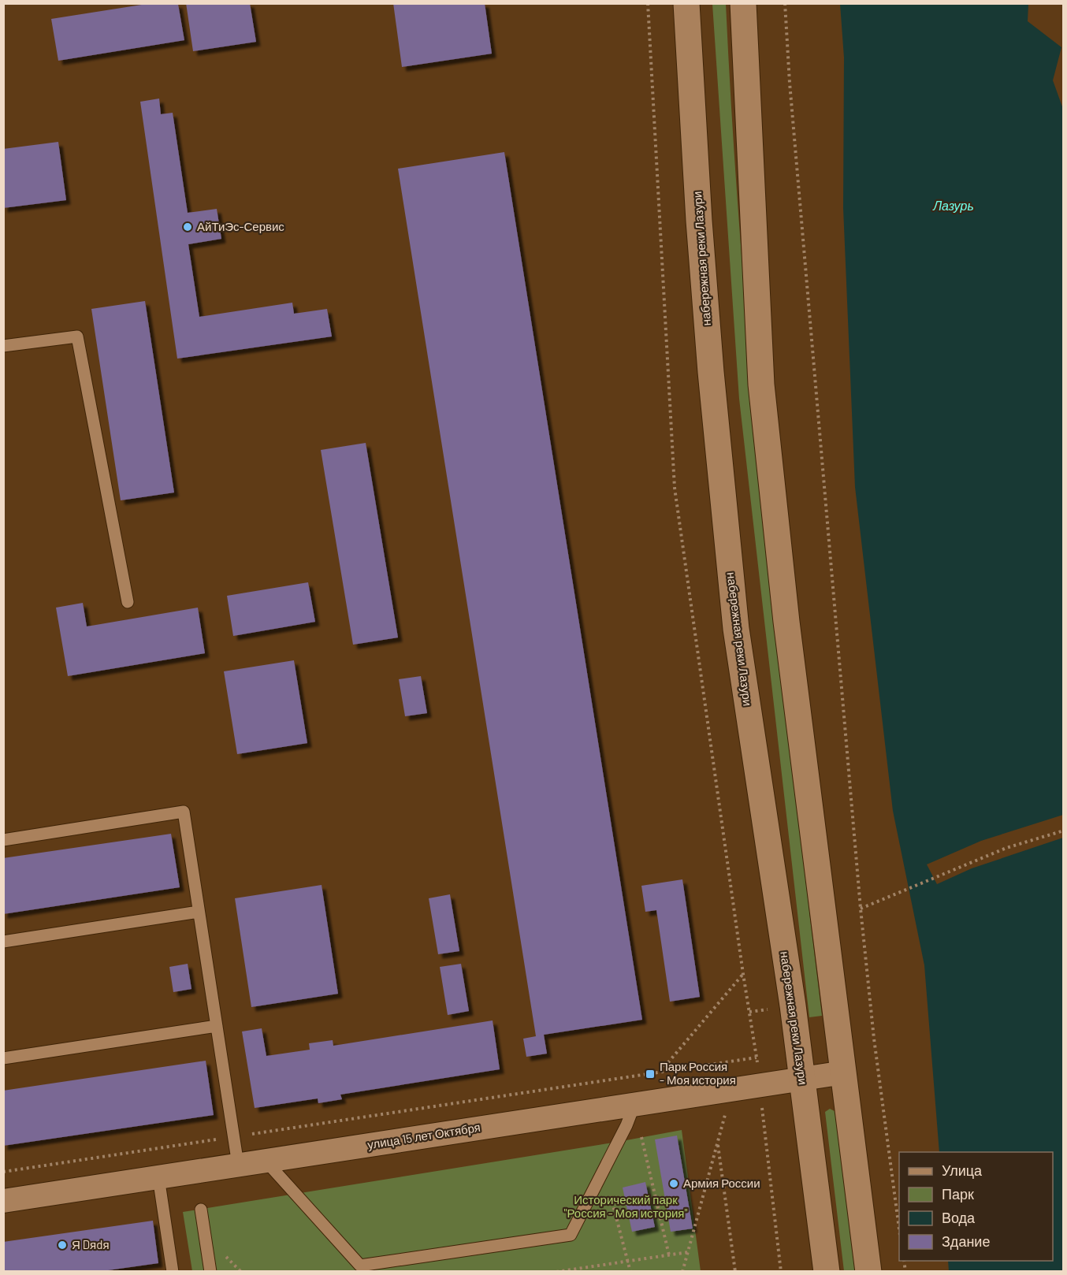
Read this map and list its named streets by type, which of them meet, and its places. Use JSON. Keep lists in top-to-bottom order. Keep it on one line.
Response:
{"streets":{"main road":["набережная реки Лазури"],"street":["улица 15 лет Октября"]},"crossings":[["набережная реки Лазури","улица 15 лет Октября"]],"water":["Лазурь"],"parks":["Исторический парк \"Россия - Моя история\""],"places":{"other":["АйТиЭс-Сервис","Армия России","Я Dяdя"],"transit":["Парк Россия - Моя история"]},"legend":["Улица","Парк","Вода","Здание"]}
